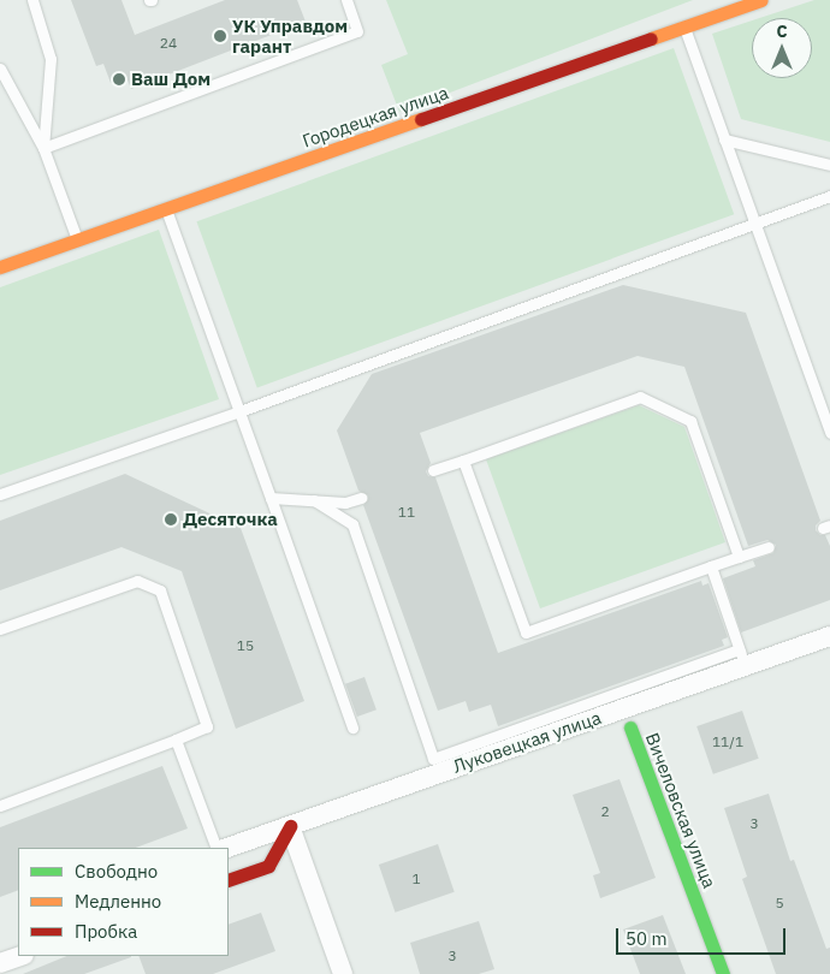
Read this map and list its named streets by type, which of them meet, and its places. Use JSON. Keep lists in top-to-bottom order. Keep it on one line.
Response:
{"streets":{"street":["Городецкая улица","Луковецкая улица","Вичеловская улица"]},"places":["УК Управдом гарант","Ваш Дом","Десяточка"],"house_numbers":["24","11","15","11/1","2","3","1","5","3"],"legend":["Свободно","Медленно","Пробка"],"scale_bar":"50 m","north":"top"}
